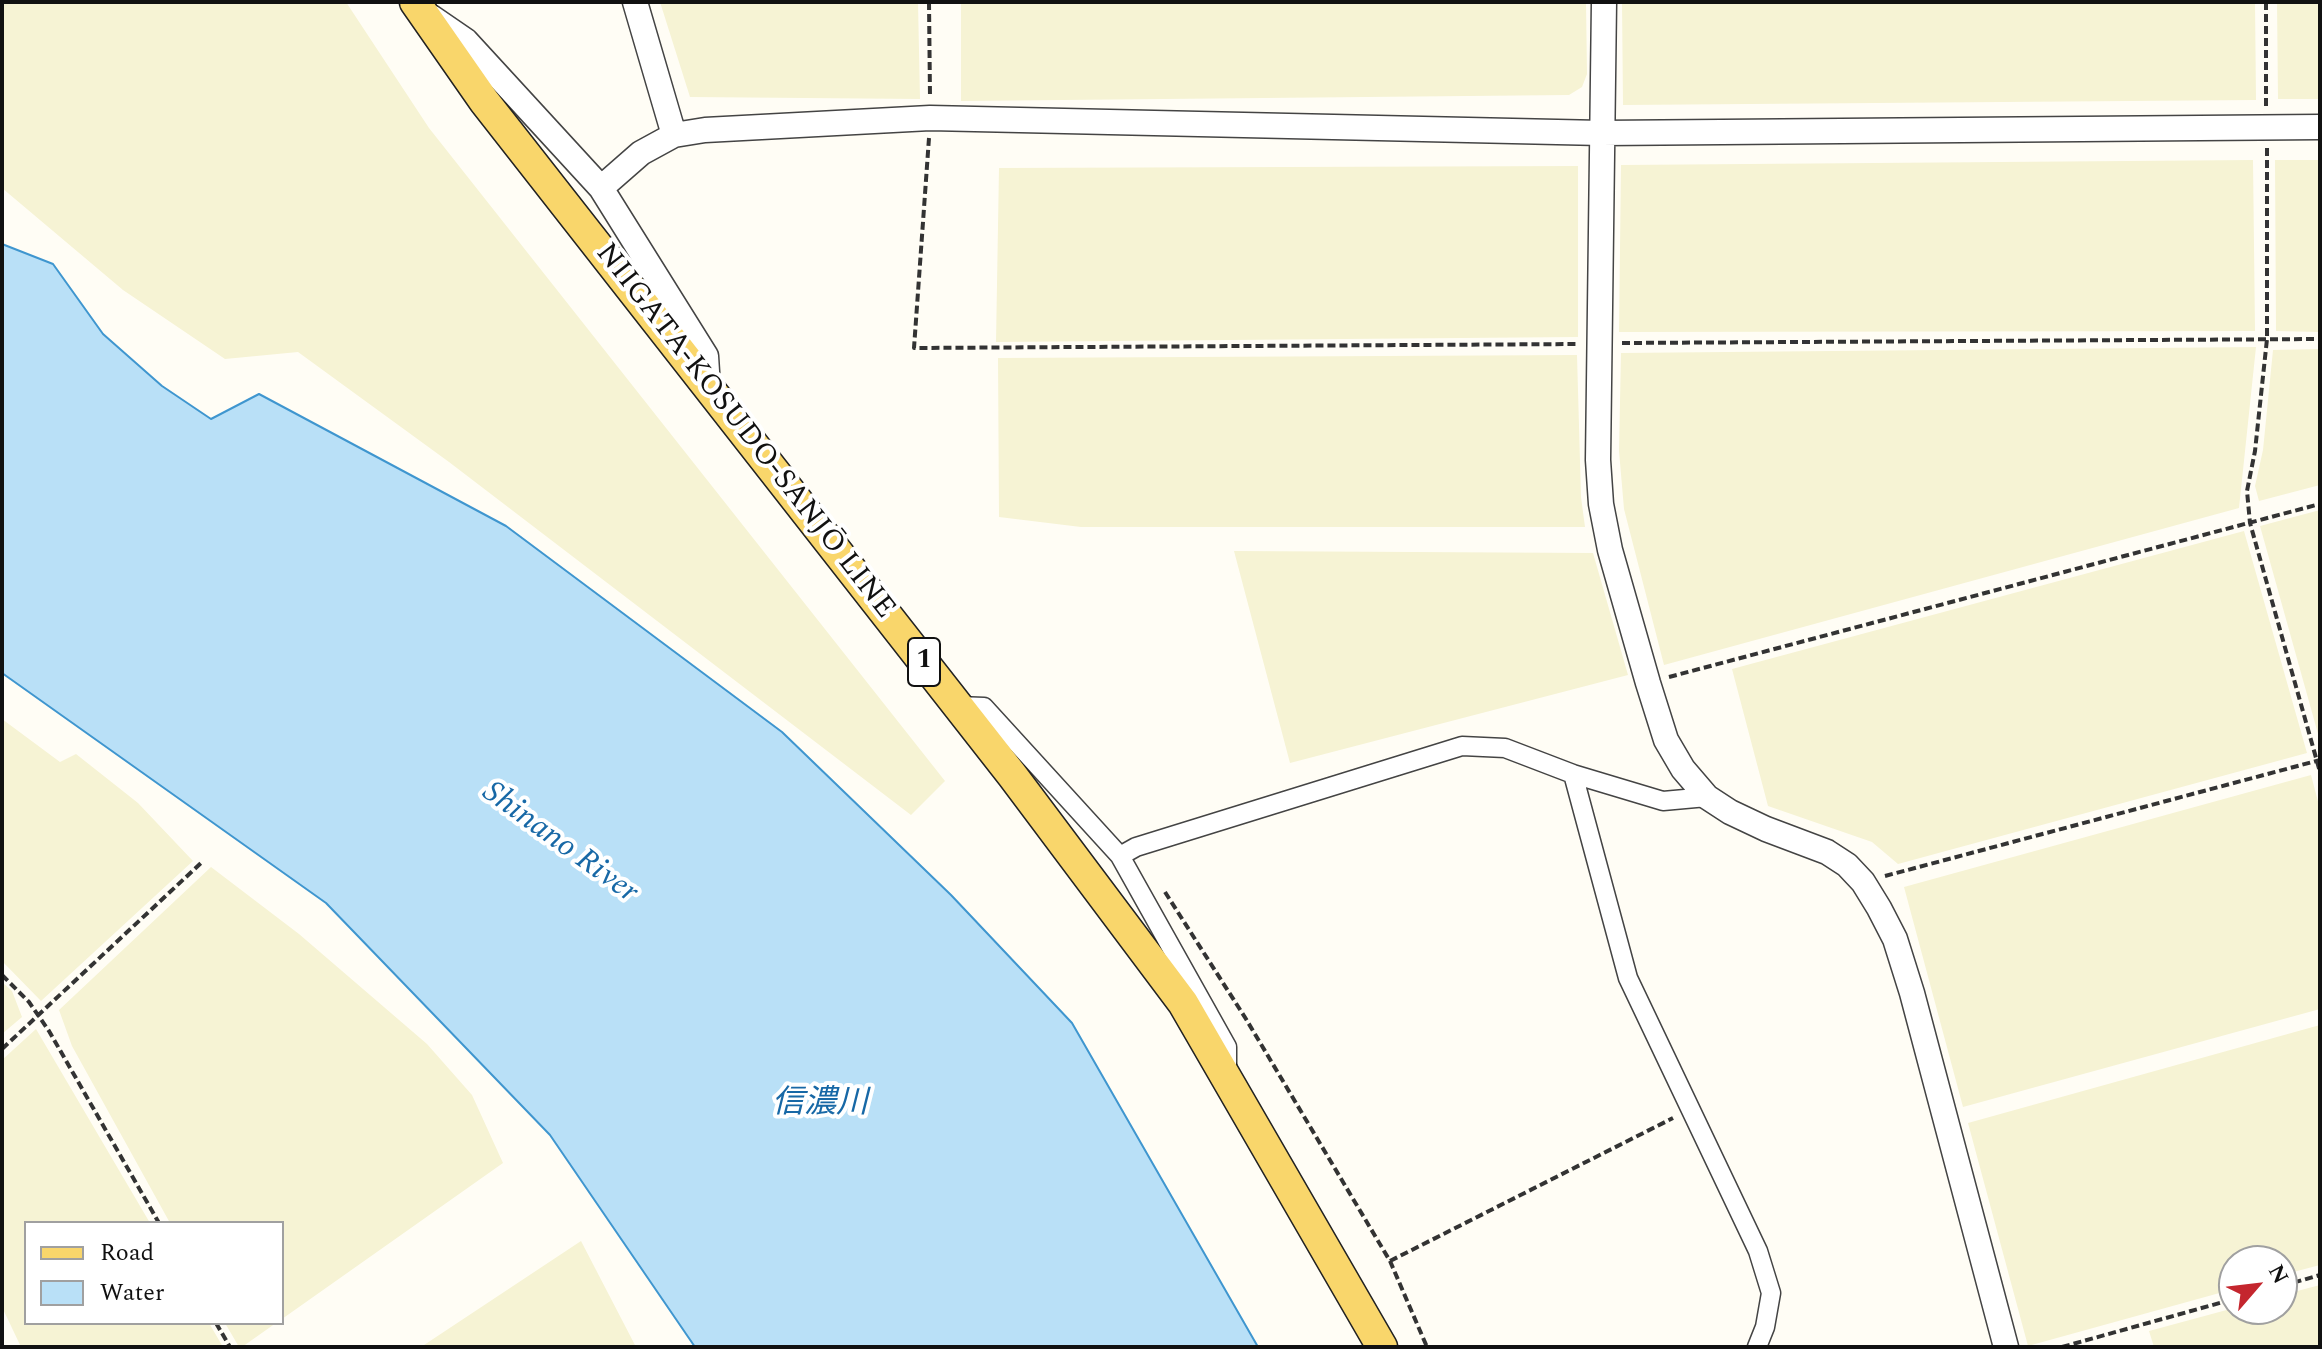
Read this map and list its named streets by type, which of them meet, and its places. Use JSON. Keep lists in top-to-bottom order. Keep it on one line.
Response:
{"streets":{"main road":["NIIGATA-KOSUDO-SANJŌ LINE","1"]},"water":["Shinano River","信濃川"],"legend":["Road","Water"],"north":"top right"}
